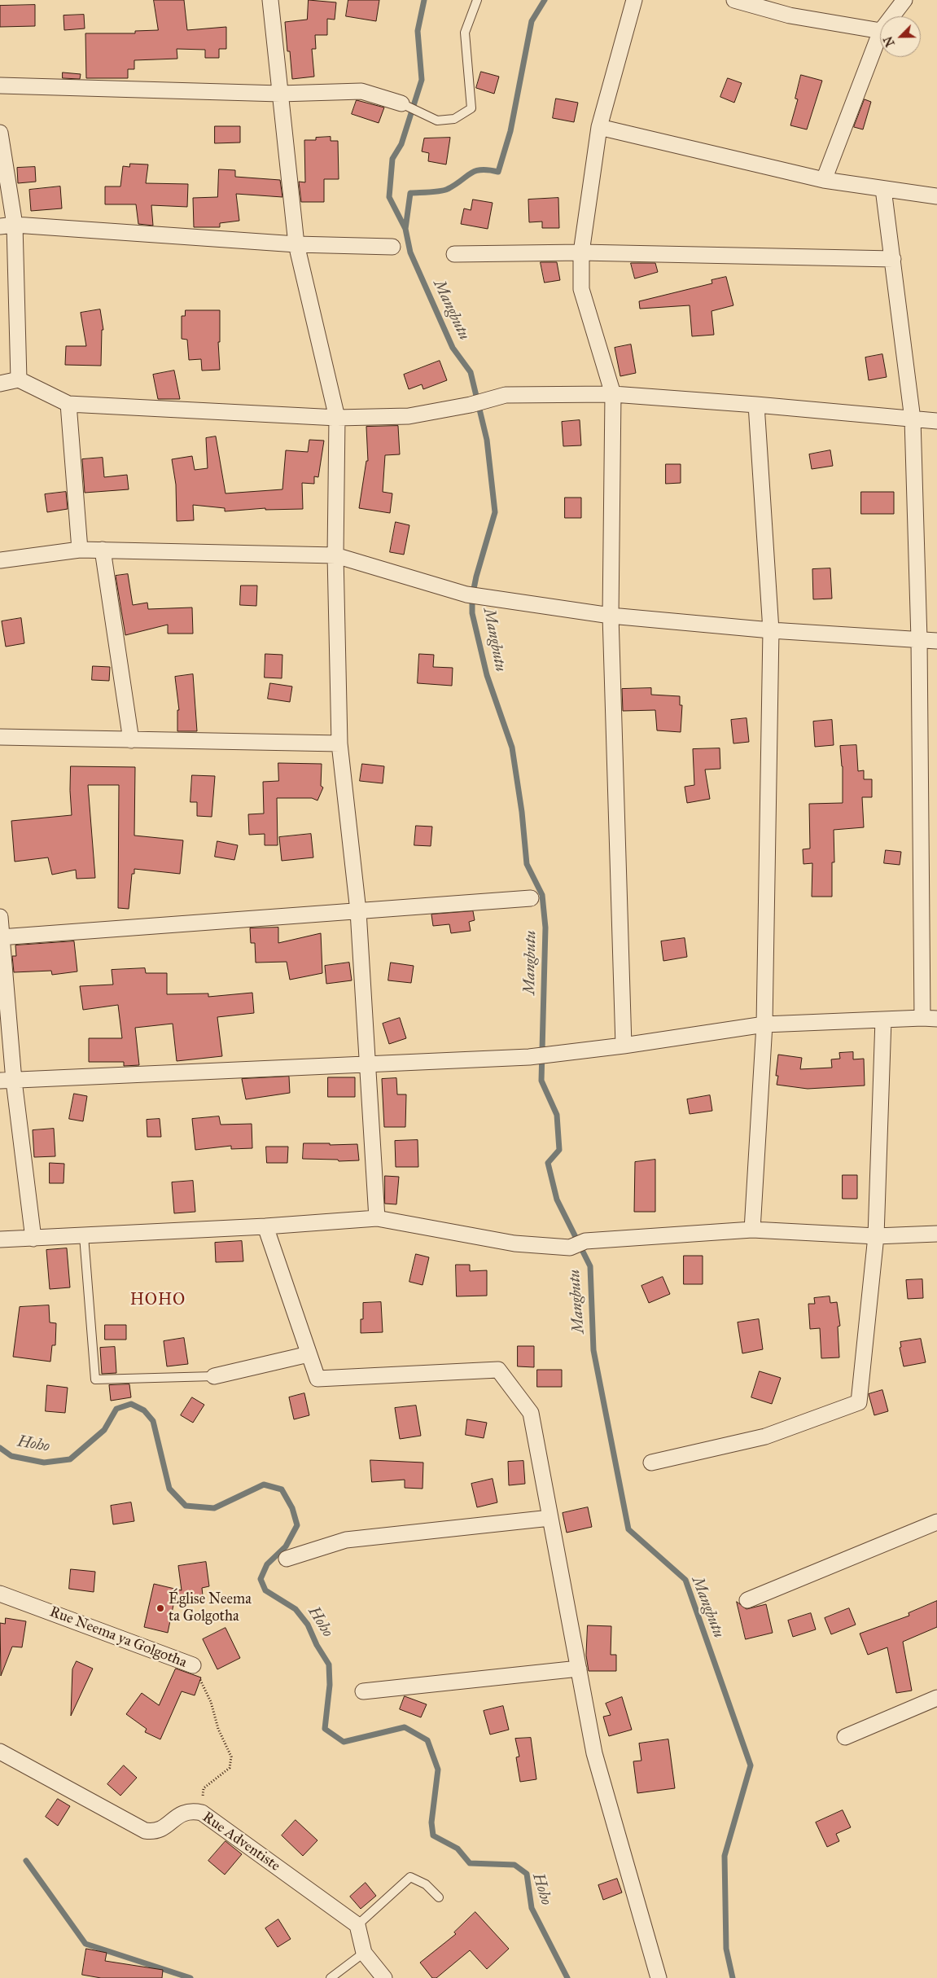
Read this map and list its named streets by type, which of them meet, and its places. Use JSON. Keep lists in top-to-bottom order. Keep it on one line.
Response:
{"streets":{"street":["Rue Neema ya Golgotha","Rue Adventiste"]},"crossings":[["Rue Neema ya Golgotha","Rue Adventiste"]],"districts":["HOHO"],"water":["Mangbutu","Hoho"],"places":["Église Neema ta Golgotha"],"north":"bottom left"}
